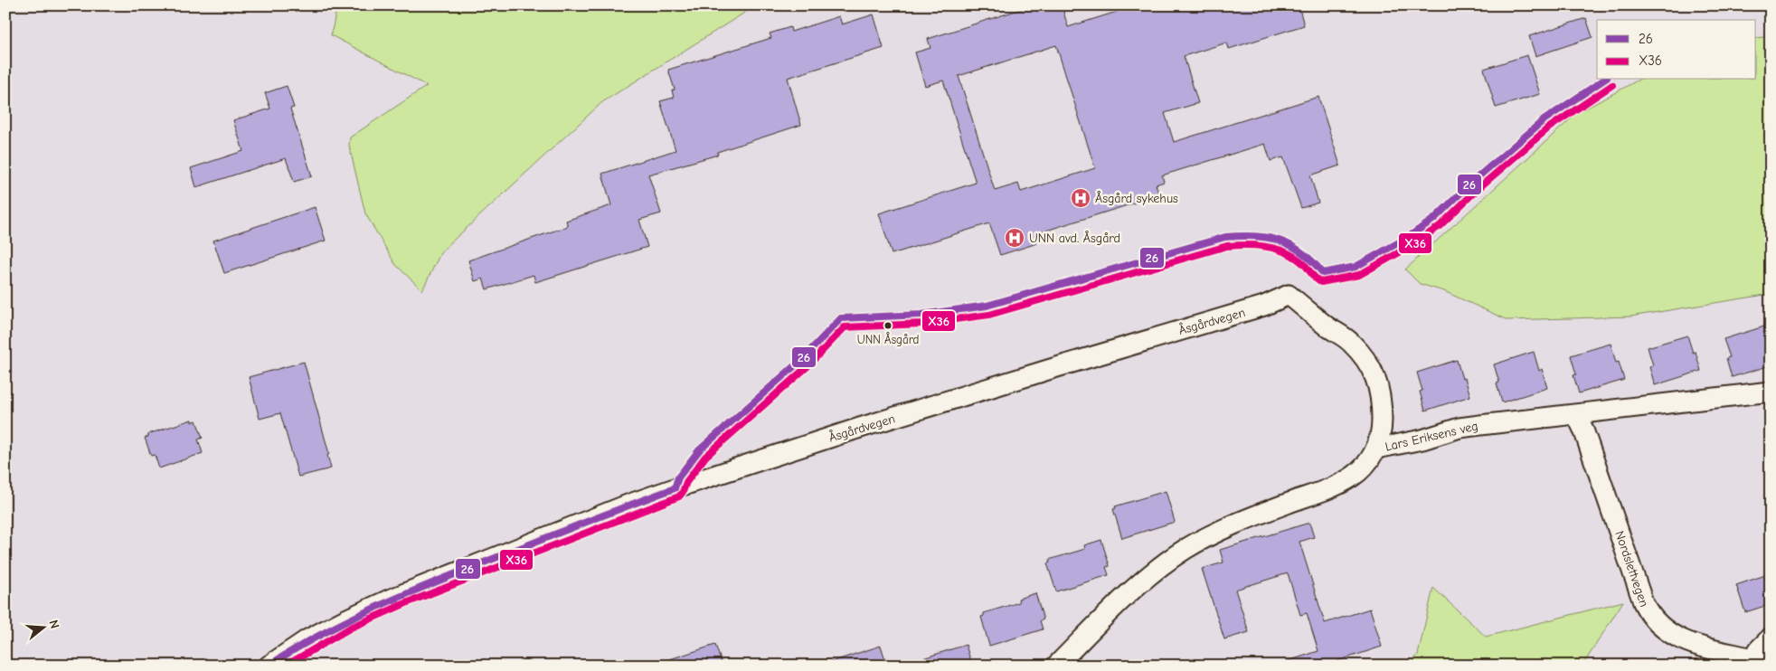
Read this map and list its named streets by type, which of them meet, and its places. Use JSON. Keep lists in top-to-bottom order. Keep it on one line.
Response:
{"streets":{"street":["Åsgårdvegen","Lars Eriksens veg","Nordslettvegen"]},"crossings":[["Åsgårdvegen","Lars Eriksens veg"],["Lars Eriksens veg","Nordslettvegen"]],"places":{"hospital":["Åsgård sykehus","UNN avd. Åsgård"],"other":["UNN Åsgård"]},"lines":["transit line 26","transit line X36"],"legend":["26","X36"],"north":"right"}
